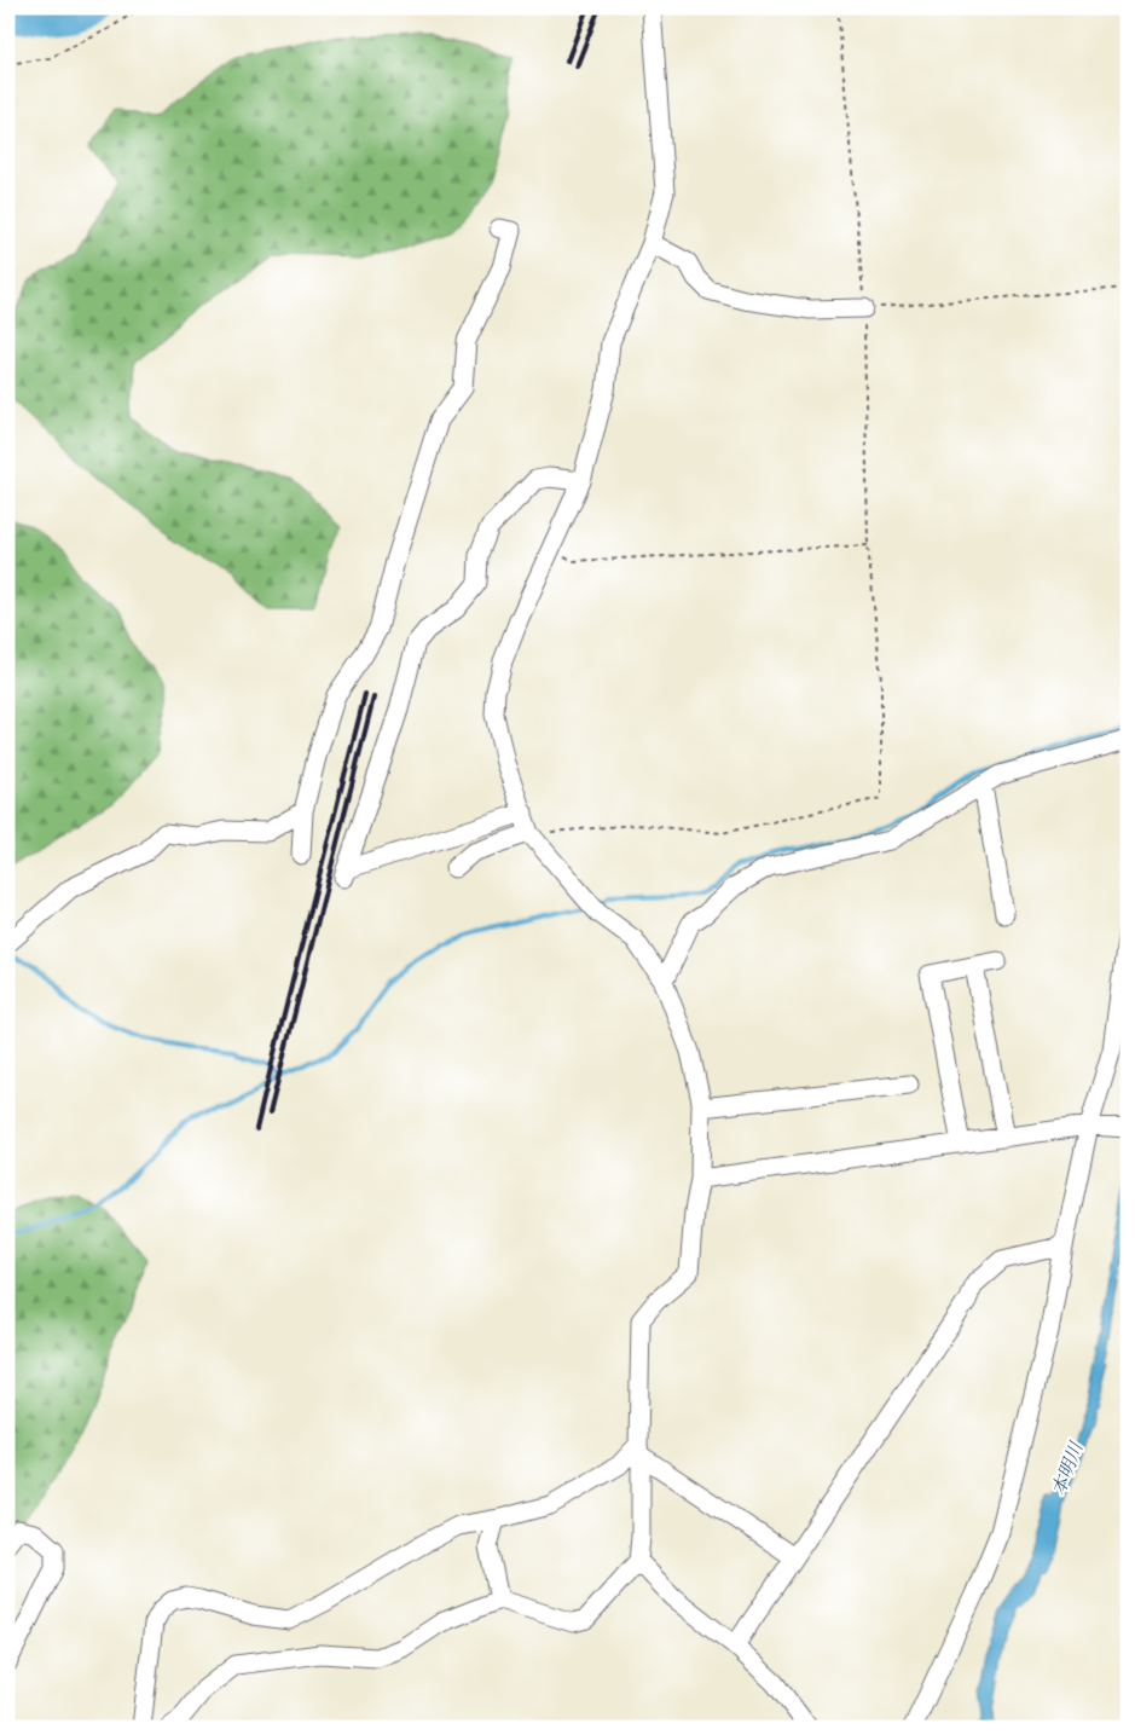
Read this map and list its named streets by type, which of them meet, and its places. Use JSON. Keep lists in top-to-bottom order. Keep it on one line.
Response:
{"water":["本明川"]}
